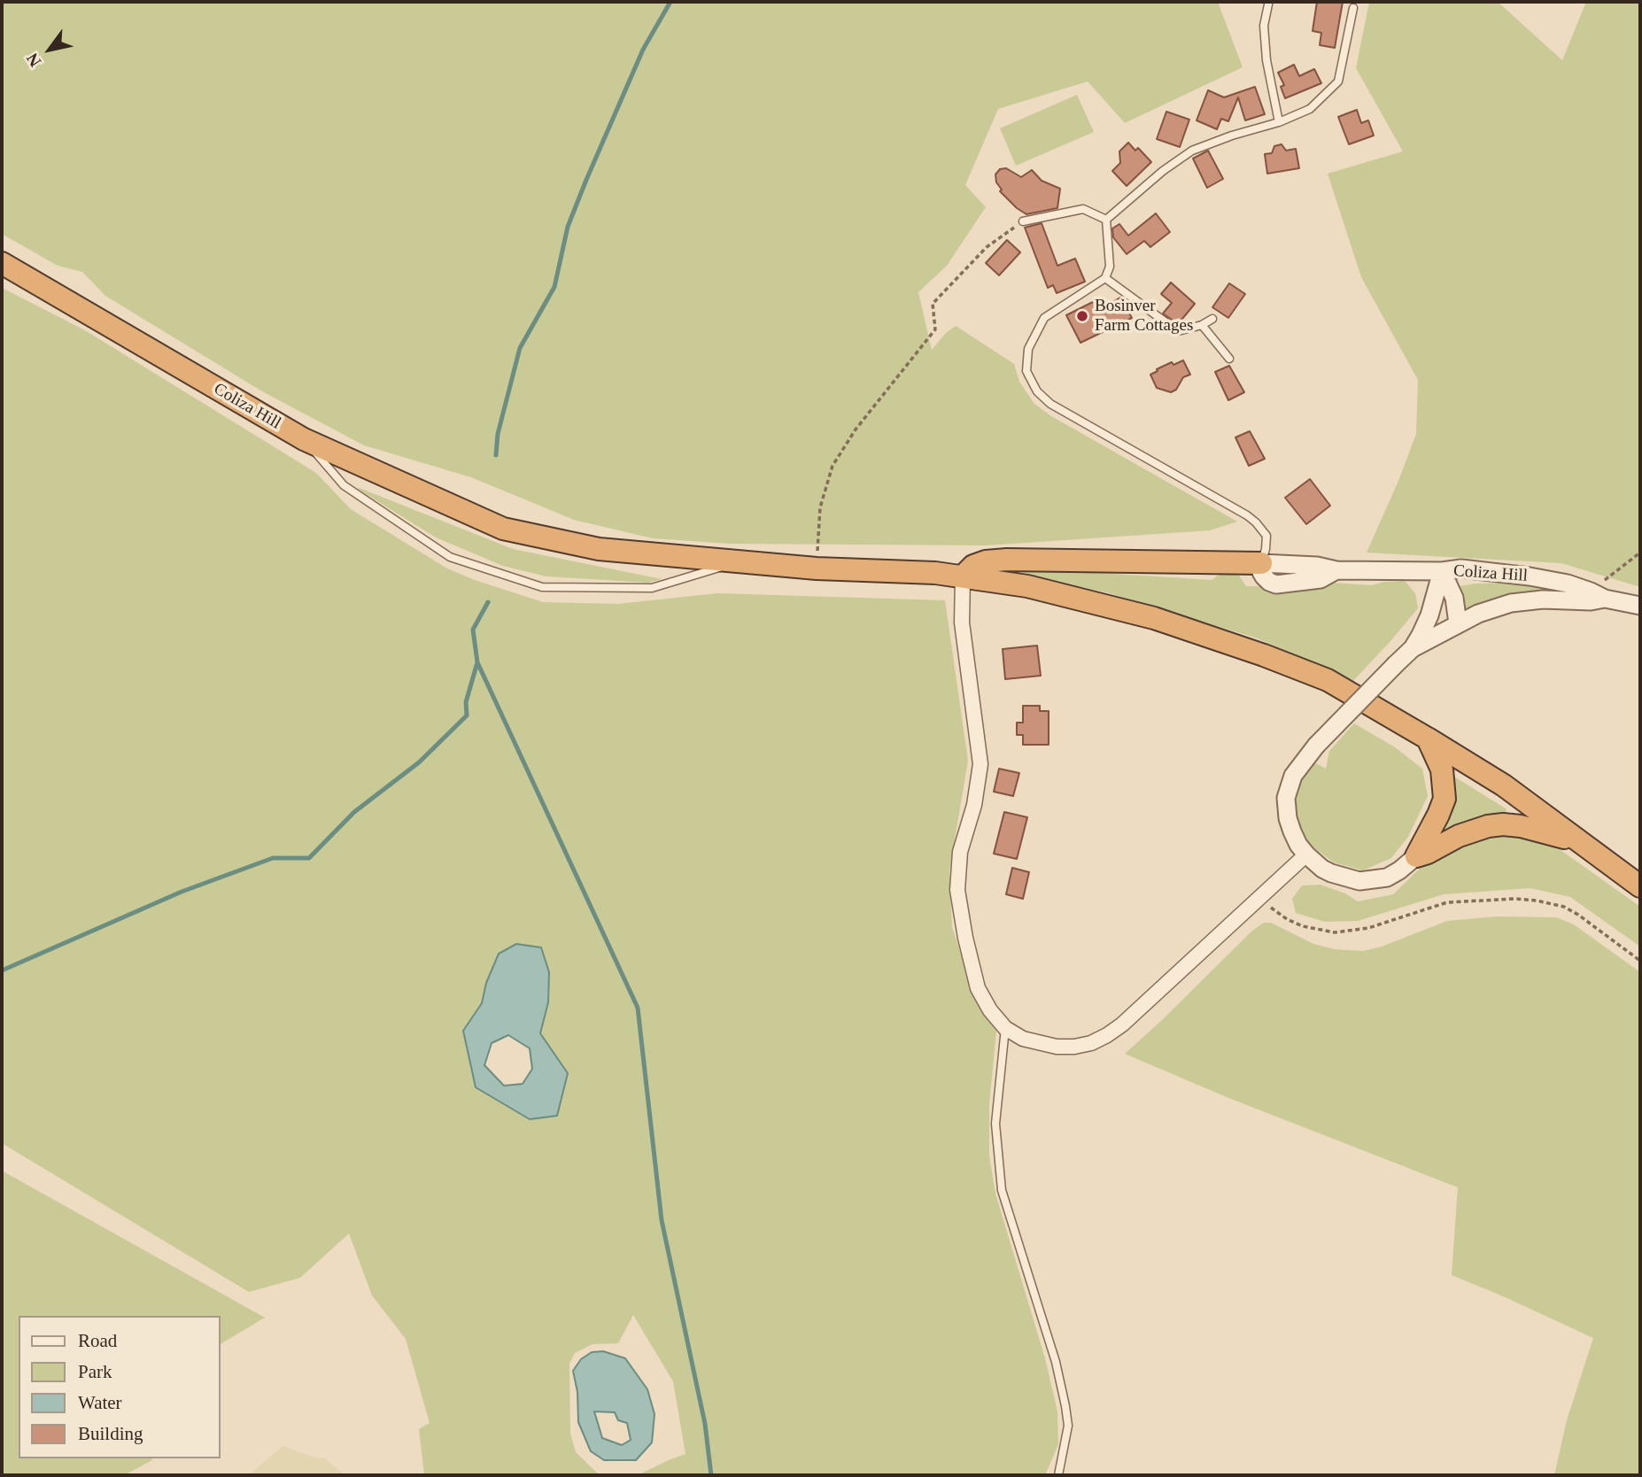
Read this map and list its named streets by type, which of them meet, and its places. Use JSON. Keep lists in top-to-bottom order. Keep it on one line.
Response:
{"streets":{"highway":["Coliza Hill"]},"places":["Bosinver Farm Cottages"],"legend":["Road","Park","Water","Building"],"north":"bottom left"}
